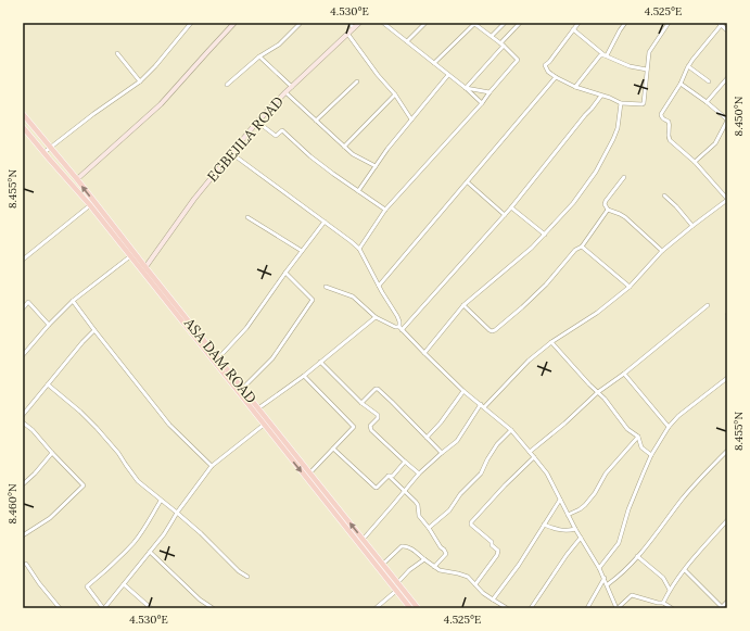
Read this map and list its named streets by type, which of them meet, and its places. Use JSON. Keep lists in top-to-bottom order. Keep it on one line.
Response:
{"streets":{"main road":["ASA DAM ROAD"],"street":["EGBEJILA ROAD"]},"crossings":[["EGBEJILA ROAD","ASA DAM ROAD"]],"coordinates":["4.530°E","4.525°E","8.450°N","8.455°N","8.460°N"]}
